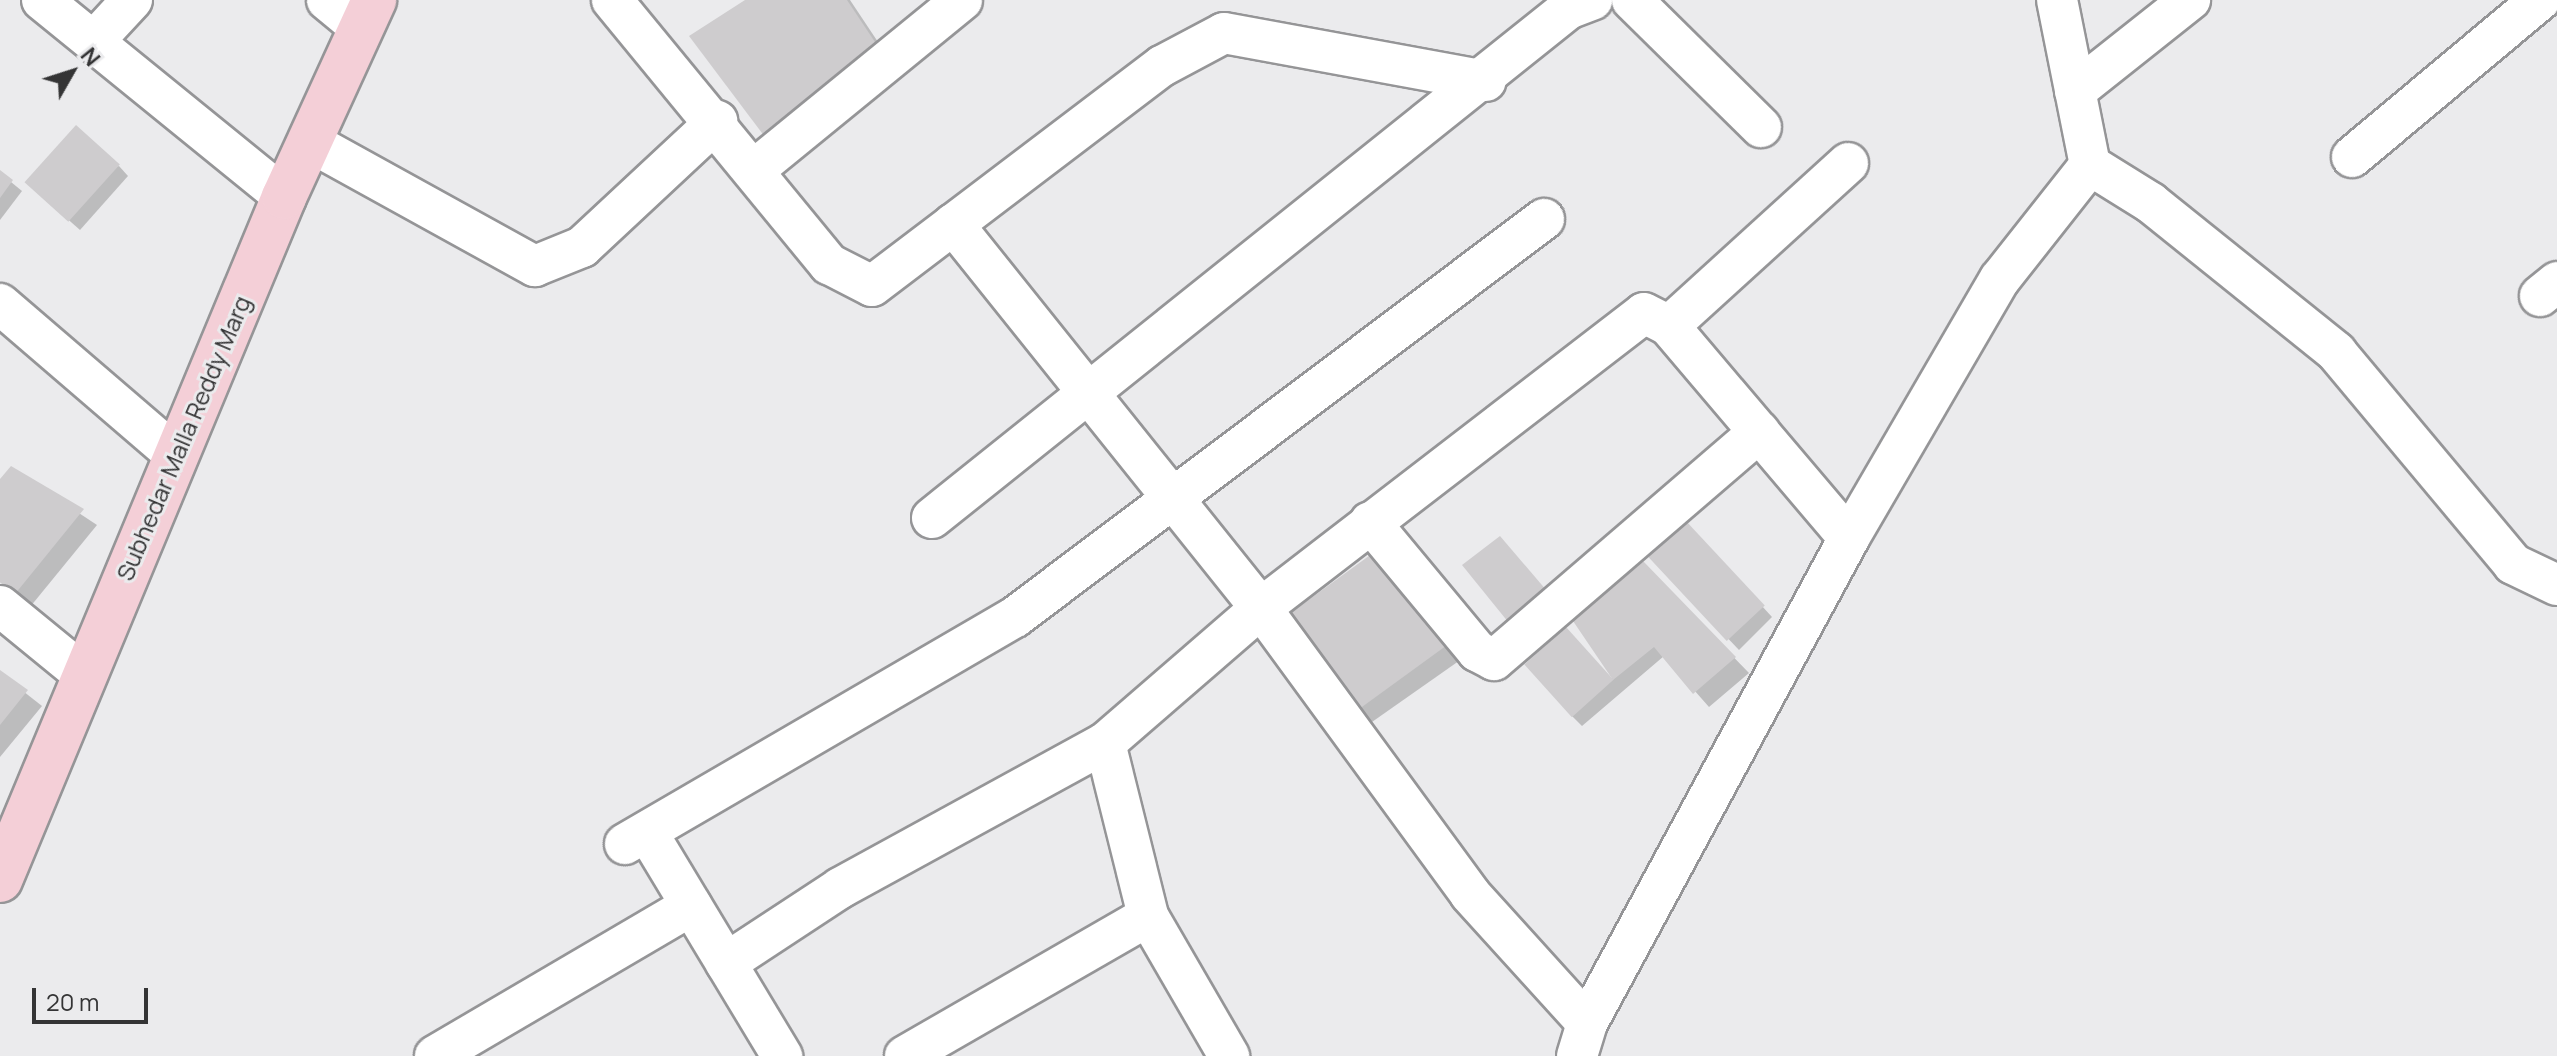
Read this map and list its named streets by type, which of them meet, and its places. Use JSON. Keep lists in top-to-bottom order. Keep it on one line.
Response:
{"streets":{"main road":["Subhedar Malla Reddy Marg"]},"scale_bar":"20 m","north":"top right"}
